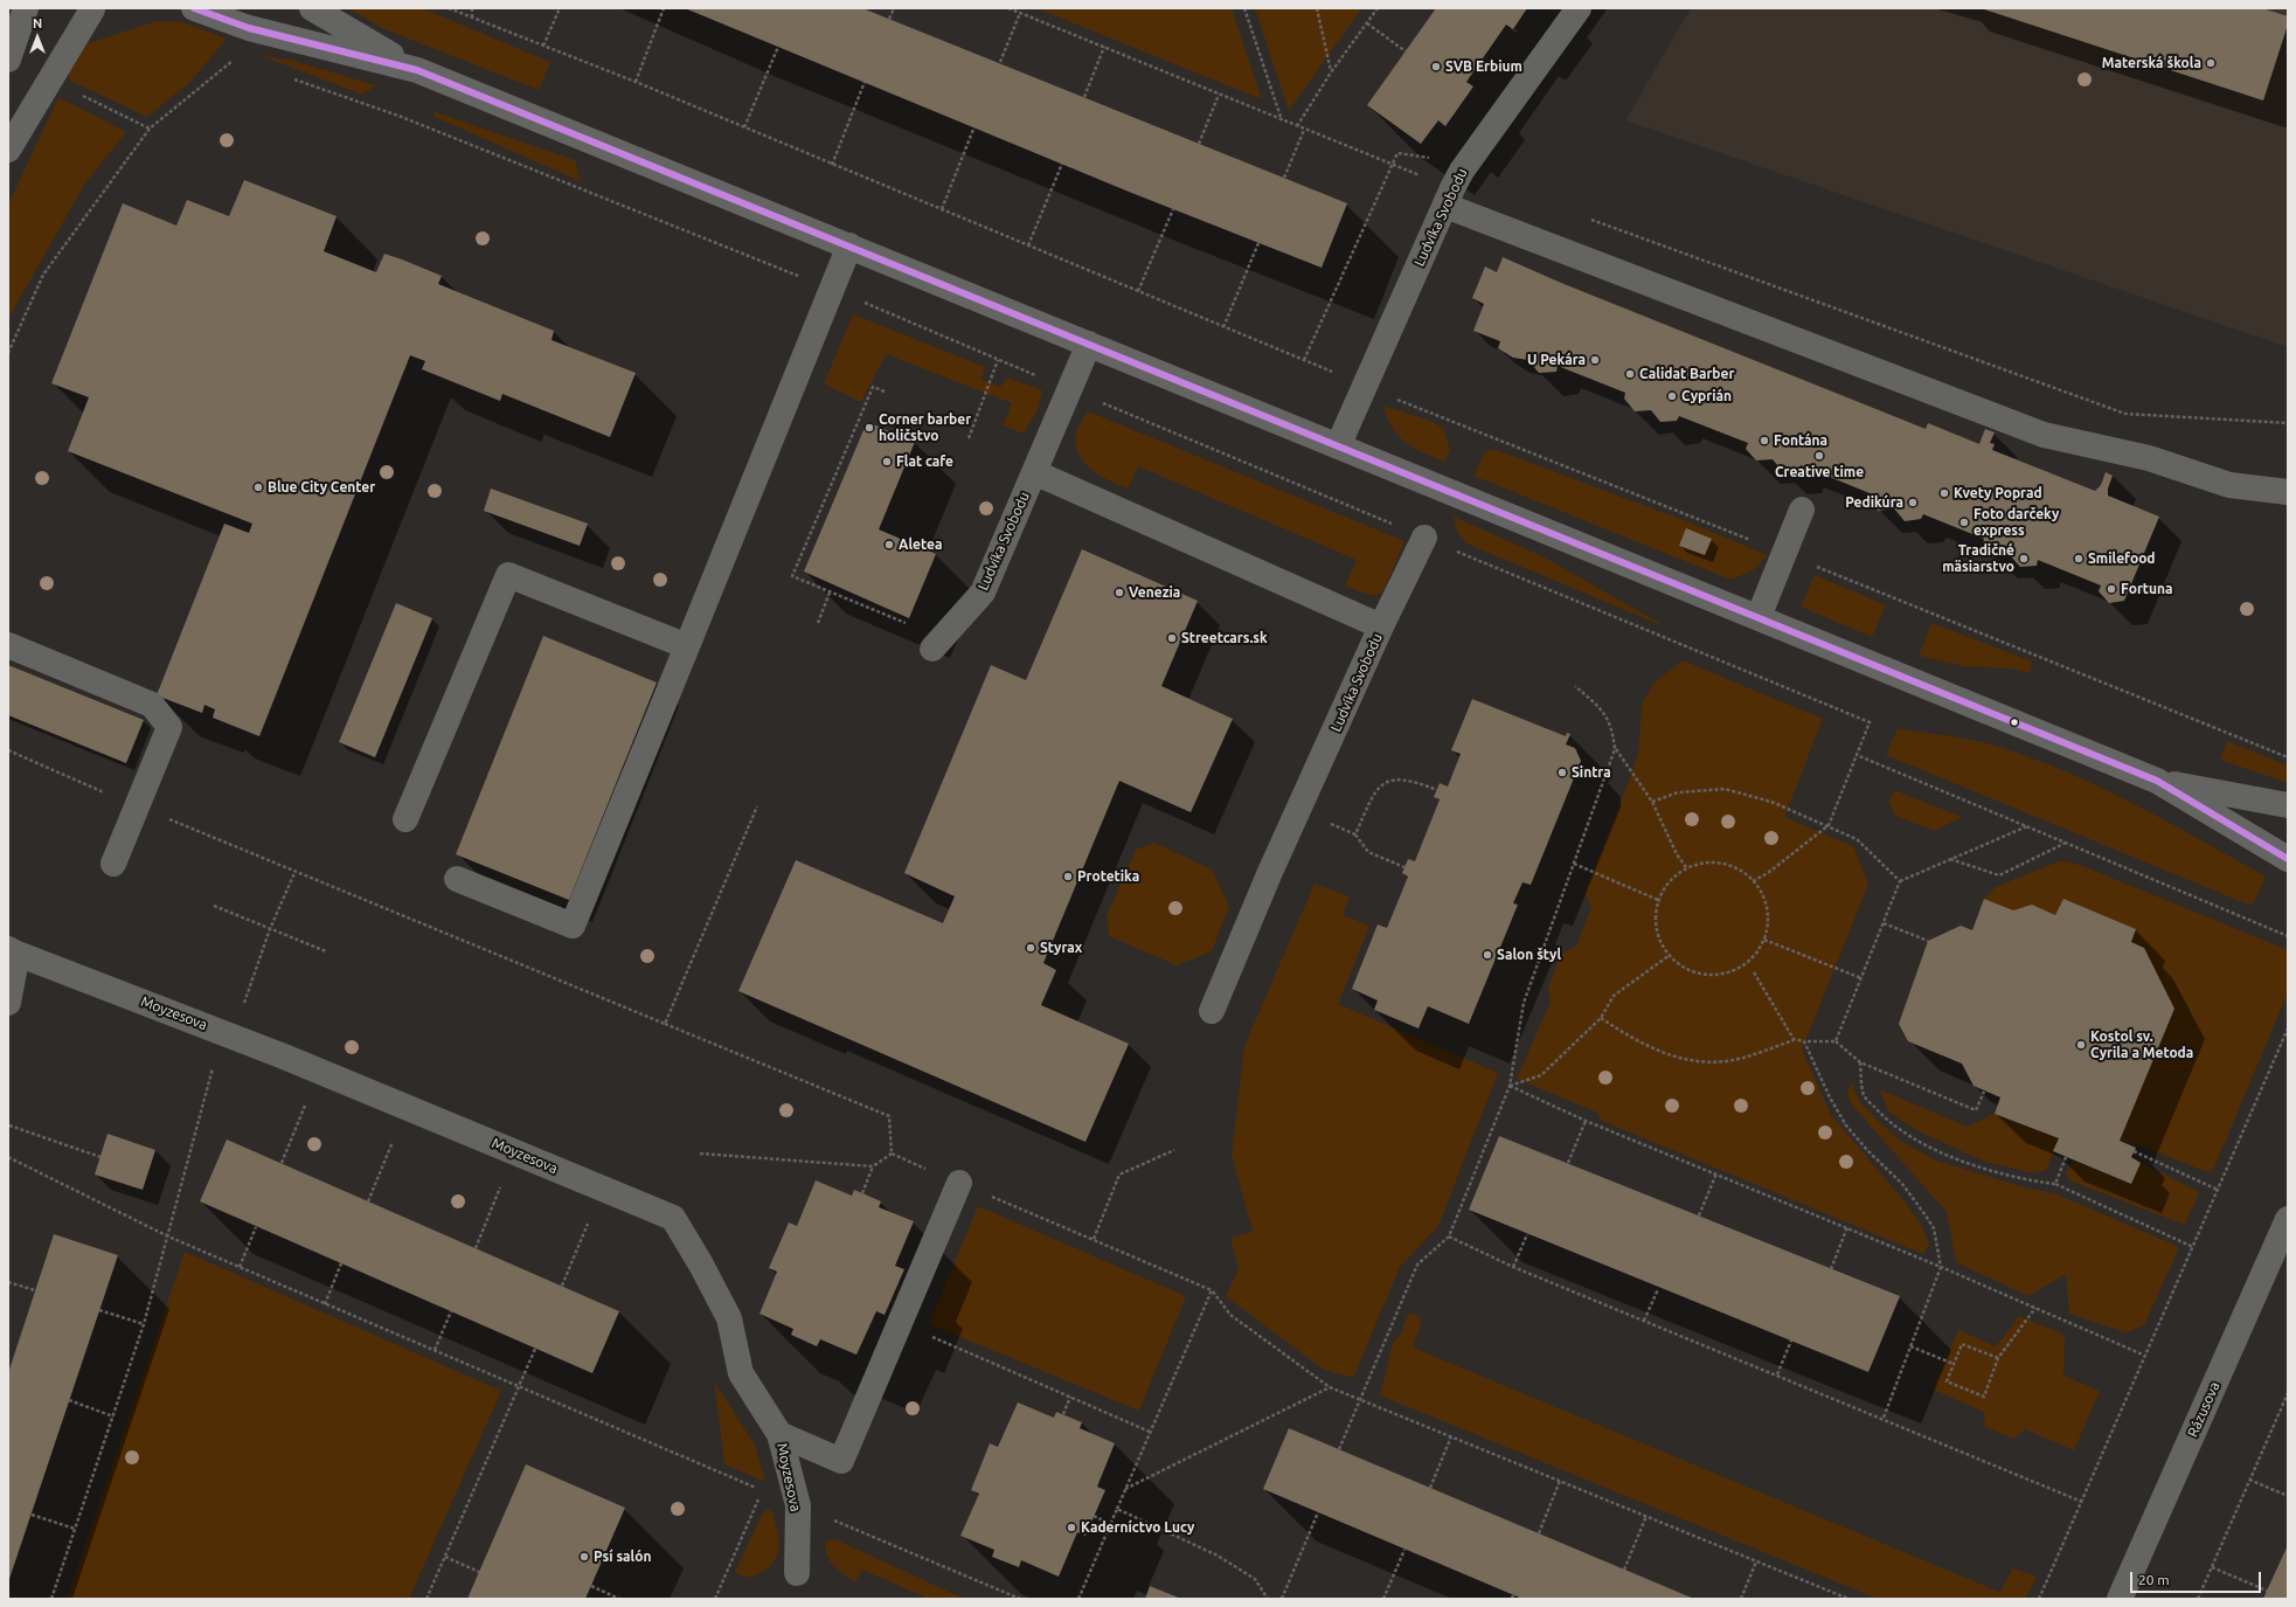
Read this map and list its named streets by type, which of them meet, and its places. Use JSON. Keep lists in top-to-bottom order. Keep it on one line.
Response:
{"streets":{"street":["Ludvíka Svobodu","Moyzesova","Rázusova"]},"places":["Materská škola","SVB Erbium","U Pekára","Calidat Barber","Cyprián","Corner barber holičstvo","Fontána","Creative time","Flat cafe","Blue City Center","Kvety Poprad","Pedikúra","Foto darčeky express","Aletea","Tradičné mäsiarstvo","Smilefood","Fortuna","Venezia","Streetcars.sk","Sintra","Protetika","Styrax","Salon štyl","Kostol sv. Cyrila a Metoda","Kaderníctvo Lucy","Psí salón"],"scale_bar":"20 m","north":"top"}
